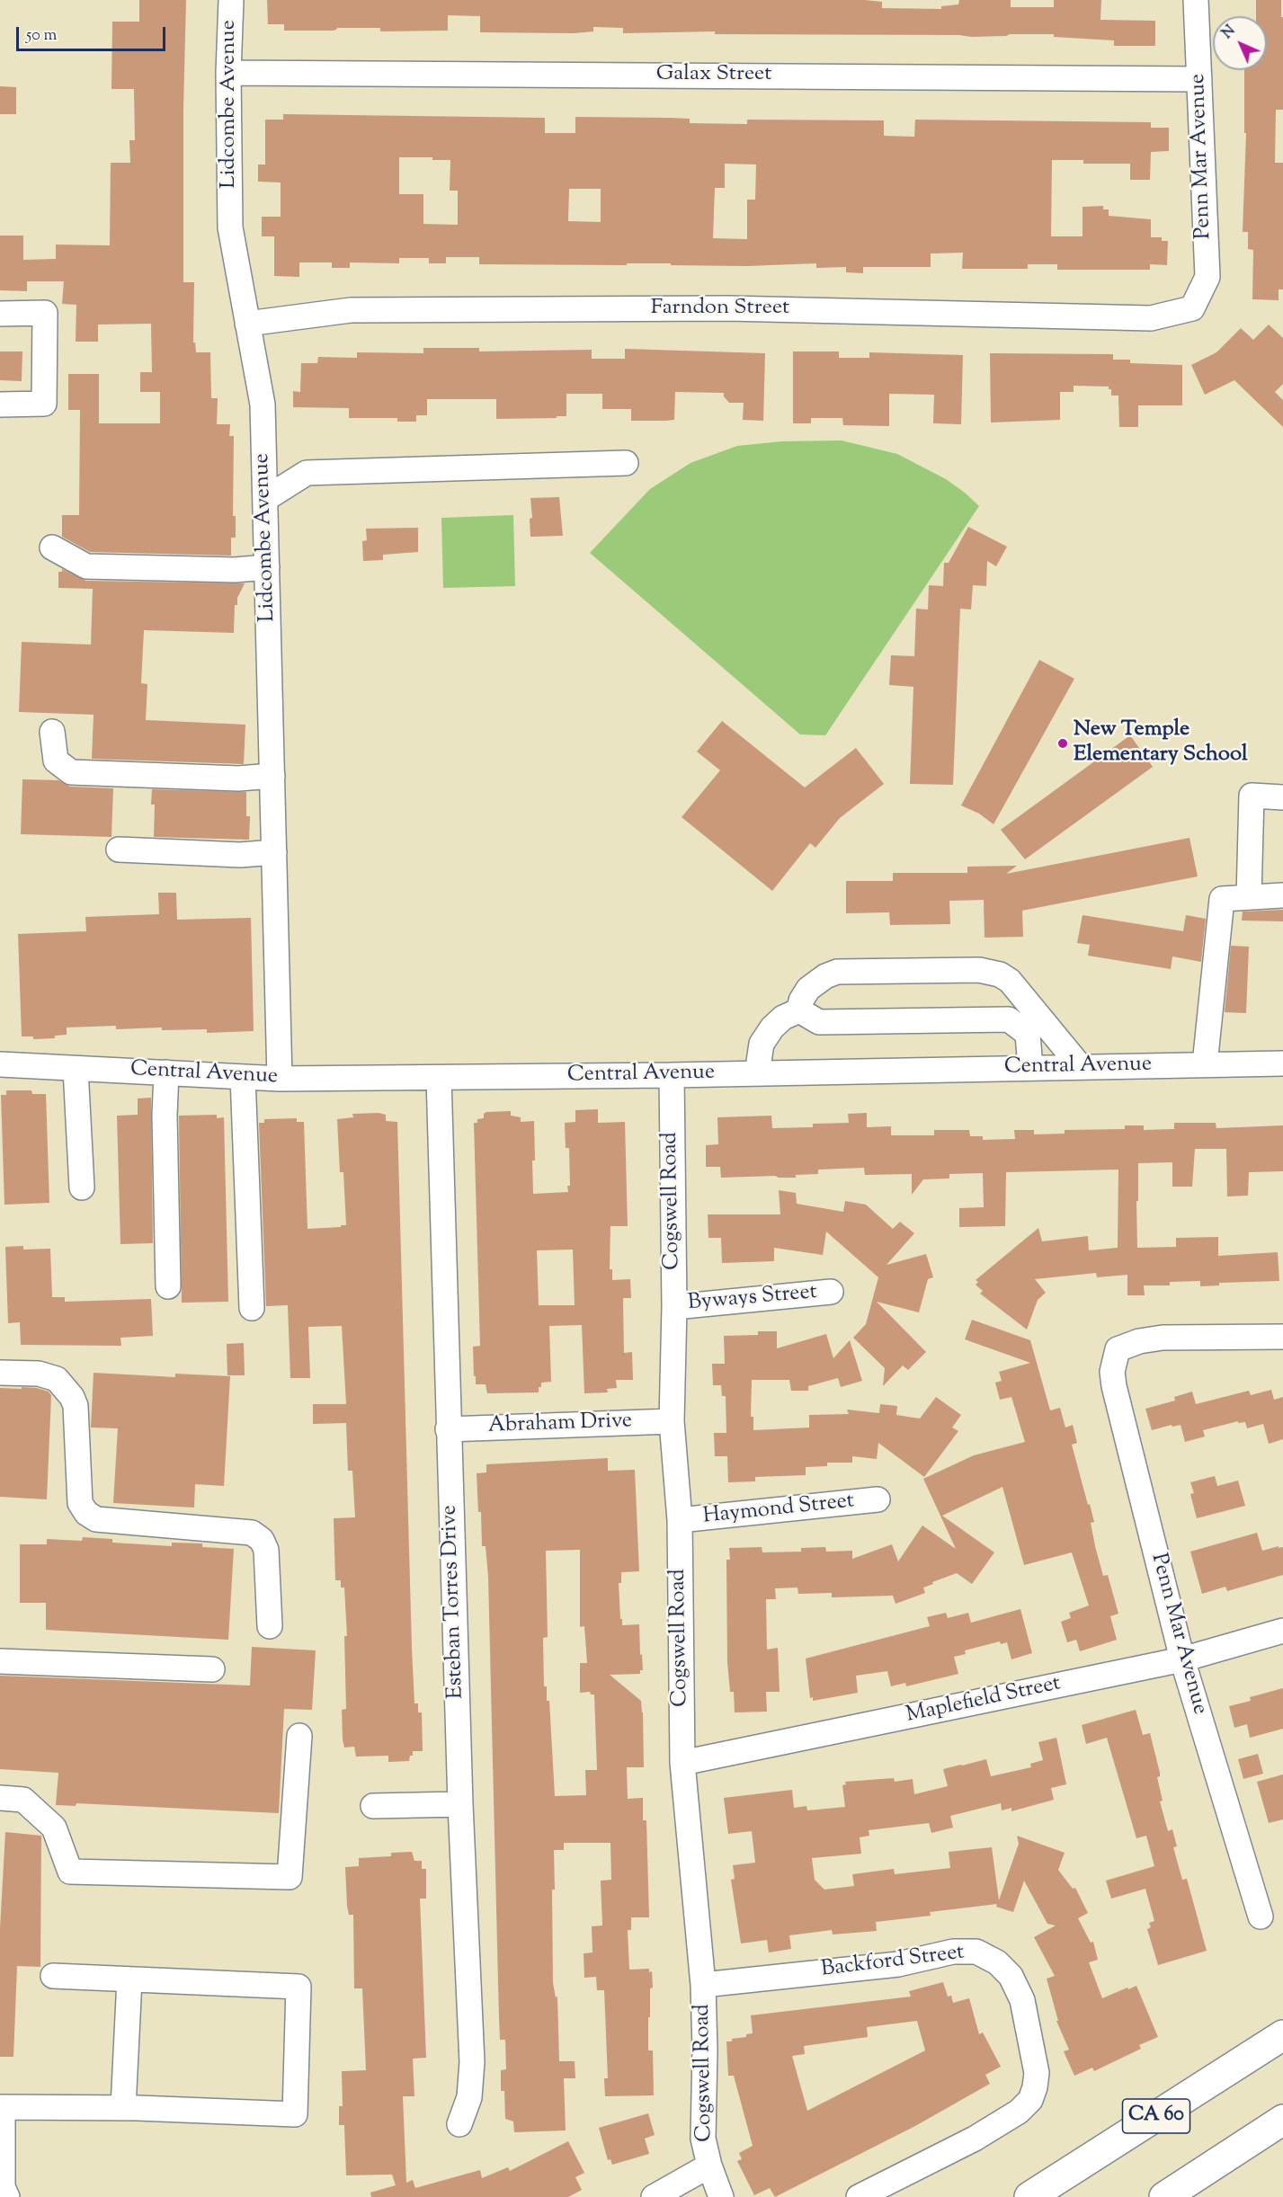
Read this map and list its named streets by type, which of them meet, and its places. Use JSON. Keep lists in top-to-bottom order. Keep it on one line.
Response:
{"streets":{"highway":["CA 60"],"street":["Galax Street","Lidcombe Avenue","Penn Mar Avenue","Farndon Street","Central Avenue","Cogswell Road","Byways Street","Abraham Drive","Haymond Street","Esteban Torres Drive","Maplefield Street","Backford Street"]},"crossings":[["Galax Street","Lidcombe Avenue"],["Galax Street","Penn Mar Avenue"],["Lidcombe Avenue","Farndon Street"],["Lidcombe Avenue","Central Avenue"],["Penn Mar Avenue","Farndon Street"],["Penn Mar Avenue","Maplefield Street"],["Central Avenue","Cogswell Road"],["Central Avenue","Esteban Torres Drive"],["Cogswell Road","Byways Street"],["Cogswell Road","Abraham Drive"],["Cogswell Road","Haymond Street"],["Cogswell Road","Maplefield Street"],["Cogswell Road","Backford Street"],["Abraham Drive","Esteban Torres Drive"]],"places":["New Temple Elementary School"],"scale_bar":"50 m","north":"top left"}
